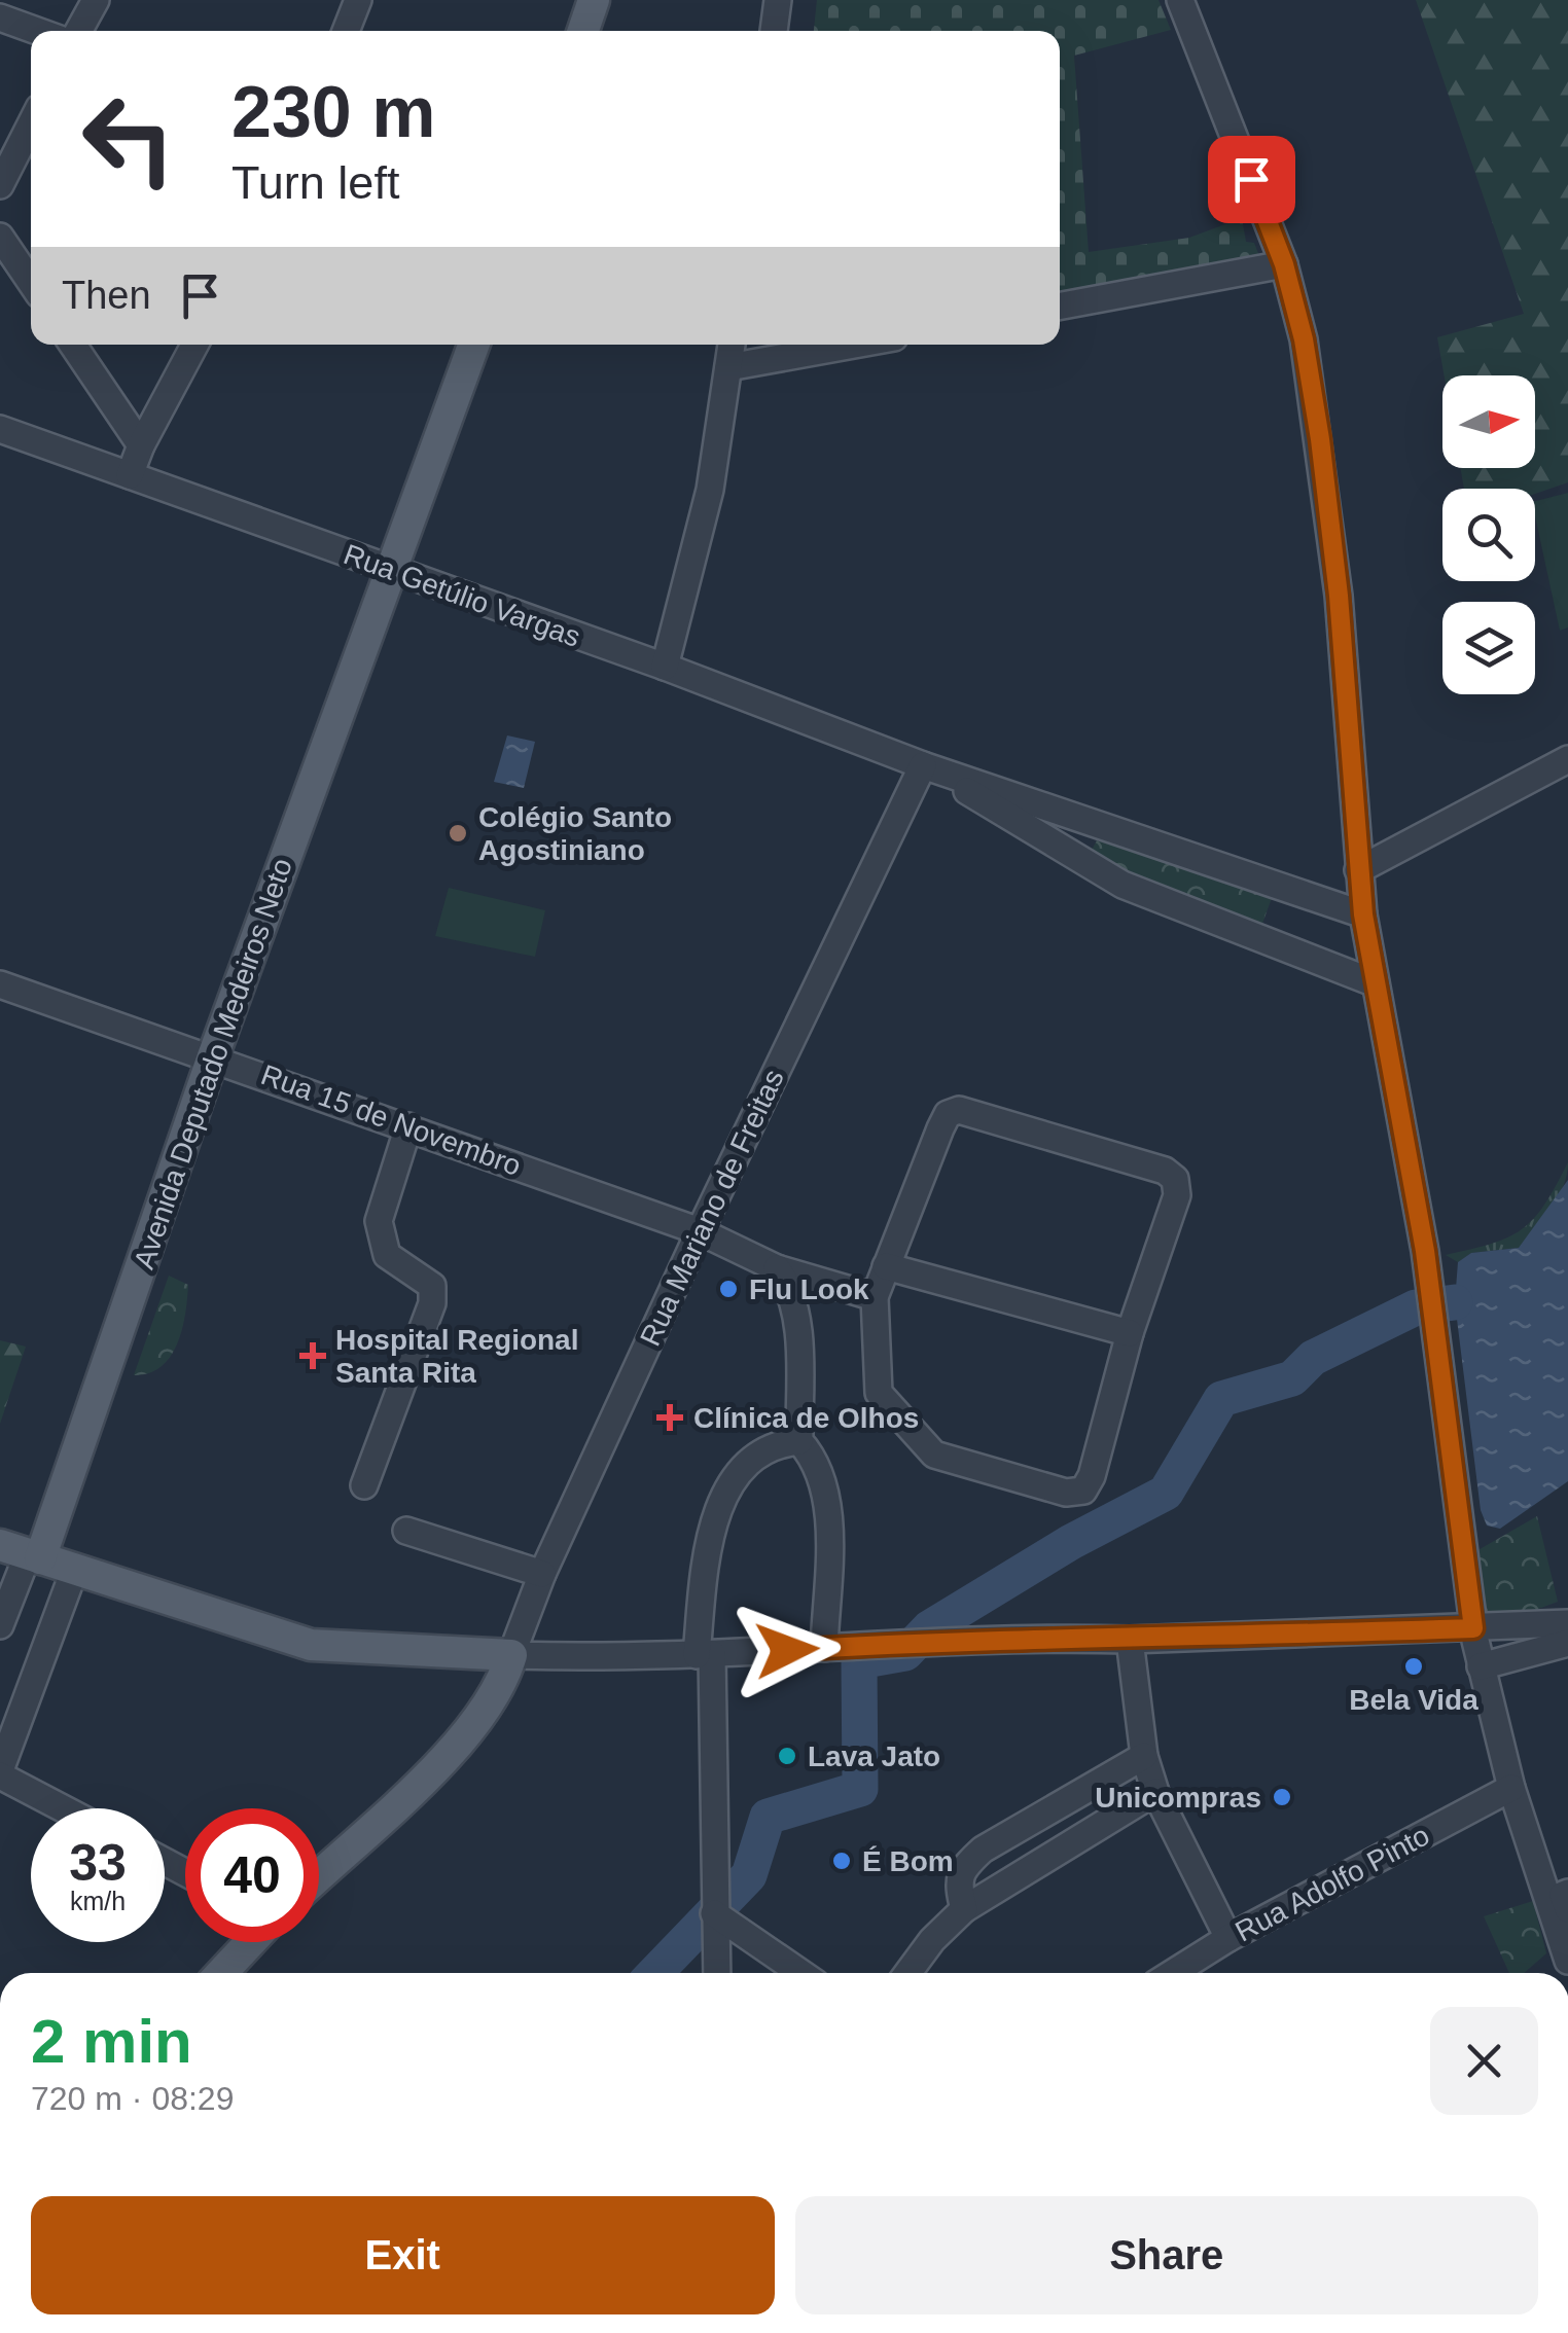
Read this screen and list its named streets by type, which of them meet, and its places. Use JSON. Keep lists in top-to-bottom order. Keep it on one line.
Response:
{"streets":{"main road":["Avenida Deputado Medeiros Neto"],"street":["Rua Getúlio Vargas","Rua 15 de Novembro","Rua Mariano de Freitas","Rua Adolfo Pinto"]},"crossings":[["Rua Getúlio Vargas","Avenida Deputado Medeiros Neto"],["Rua Getúlio Vargas","Rua Mariano de Freitas"],["Avenida Deputado Medeiros Neto","Rua 15 de Novembro"],["Rua 15 de Novembro","Rua Mariano de Freitas"]],"places":{"other":["Colégio Santo Agostiniano","Flu Look","Bela Vida","Lava Jato","Unicompras","É Bom"],"health":["Hospital Regional Santa Rita","Clínica de Olhos"]},"north":"right","page":{"turn":["230 m","Turn left"],"then":"Then","speed":"33 km/h","limit":"40","heading":["2 min","720 m · 08:29"],"buttons":["Exit","Share"]}}
